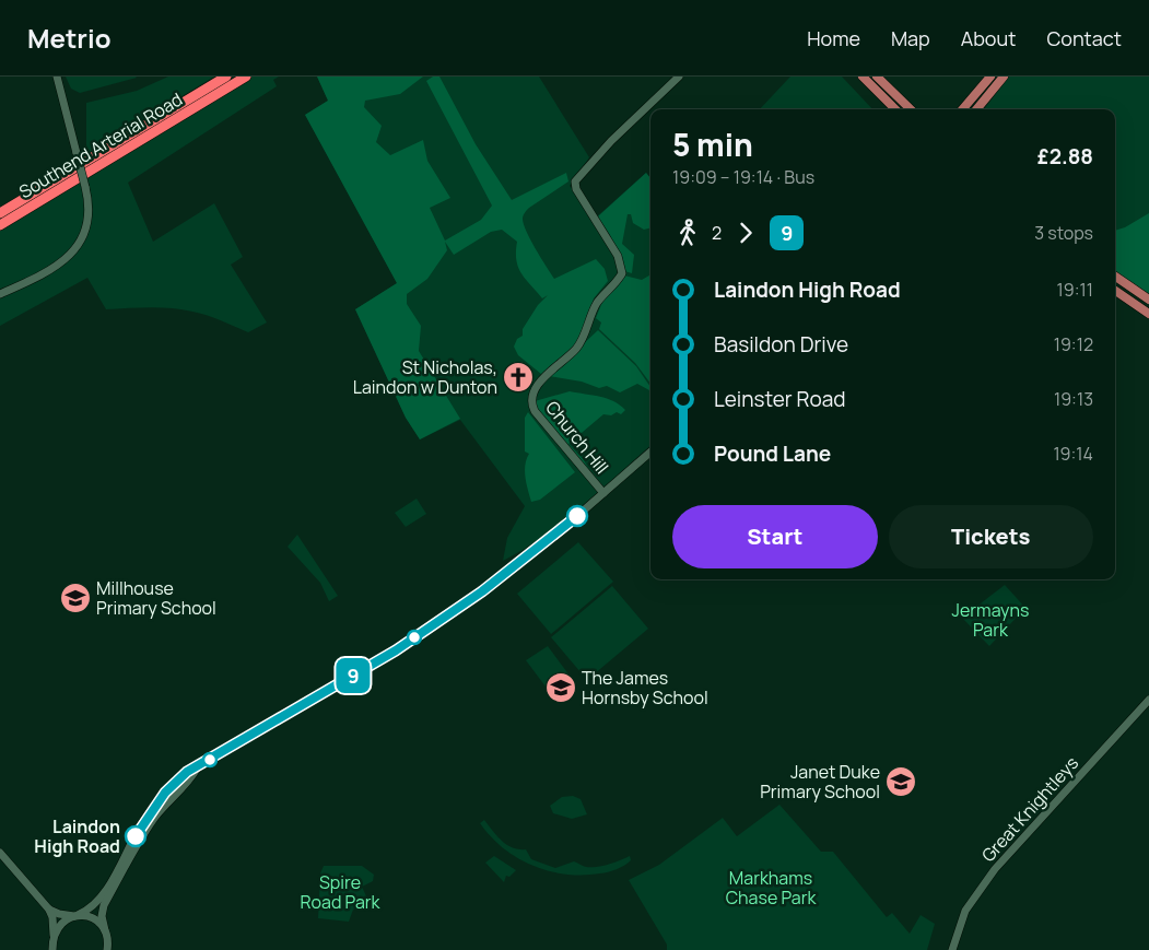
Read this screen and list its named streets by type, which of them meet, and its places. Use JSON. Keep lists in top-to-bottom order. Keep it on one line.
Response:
{"streets":{"highway":["Southend Arterial Road"],"street":["Church Hill","Great Knightleys"]},"parks":["Jermayns Park","Markhams Chase Park","Spire Road Park"],"places":{"church":["St Nicholas, Laindon w Dunton"],"school or university":["Millhouse Primary School","The James Hornsby School","Janet Duke Primary School"],"other":["Laindon High Road"]},"lines":["bus line 9"],"page":{"header":"Metrio","nav":["Home","Map","About","Contact"],"on_map":"9","heading":["5 min","19:09 – 19:14 · Bus","£2.88"],"legs":["2","9","3 stops"],"list":[{"name":"Laindon High Road","value":"19:11"},{"name":"Basildon Drive","value":"19:12"},{"name":"Leinster Road","value":"19:13"},{"name":"Pound Lane","value":"19:14"}],"buttons":["Start","Tickets"]}}
